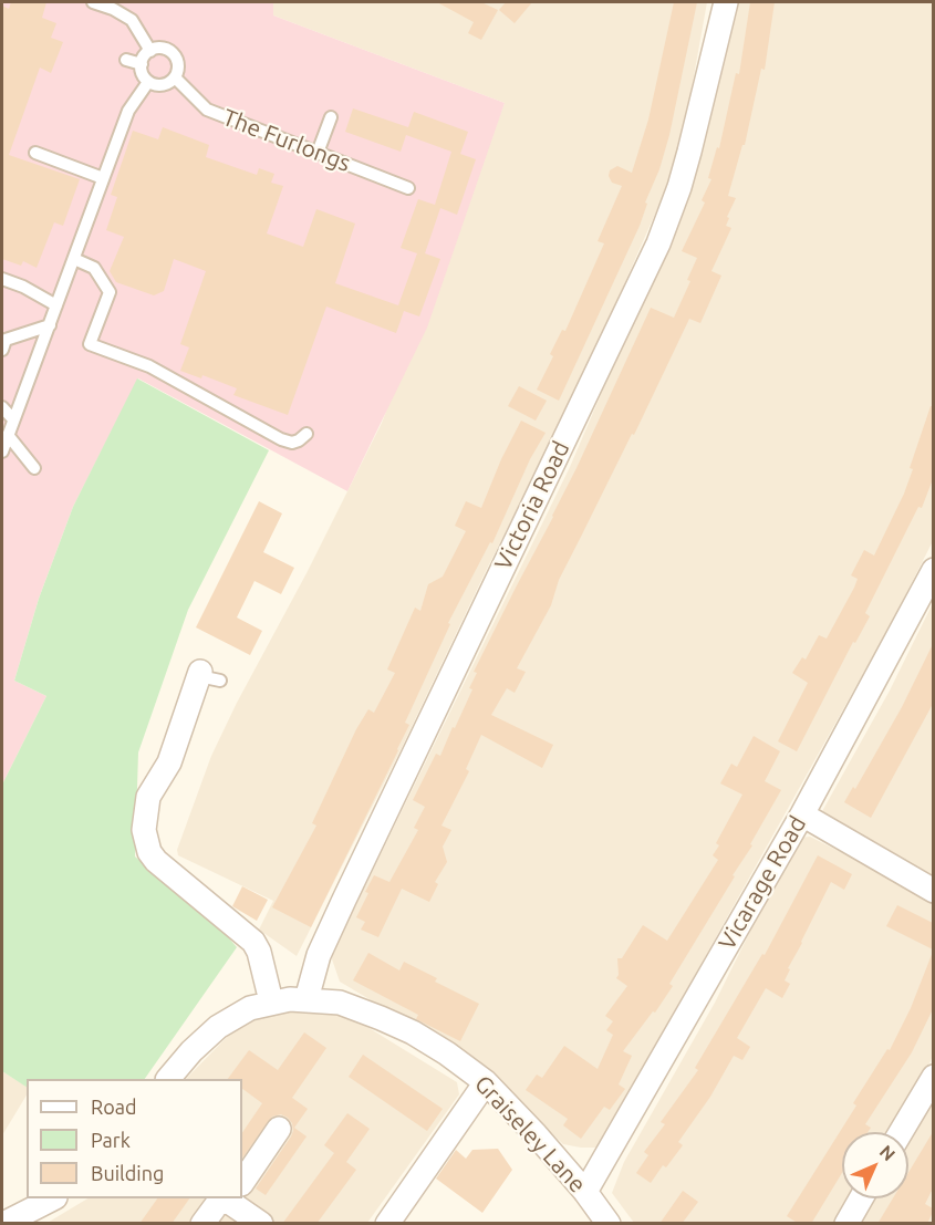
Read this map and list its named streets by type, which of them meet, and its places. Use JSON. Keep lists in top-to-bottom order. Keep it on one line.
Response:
{"streets":{"street":["Victoria Road","Vicarage Road","Graiseley Lane"],"lane":["The Furlongs"]},"crossings":[["Victoria Road","Graiseley Lane"],["Vicarage Road","Graiseley Lane"]],"legend":["Road","Park","Building"],"north":"top right"}
